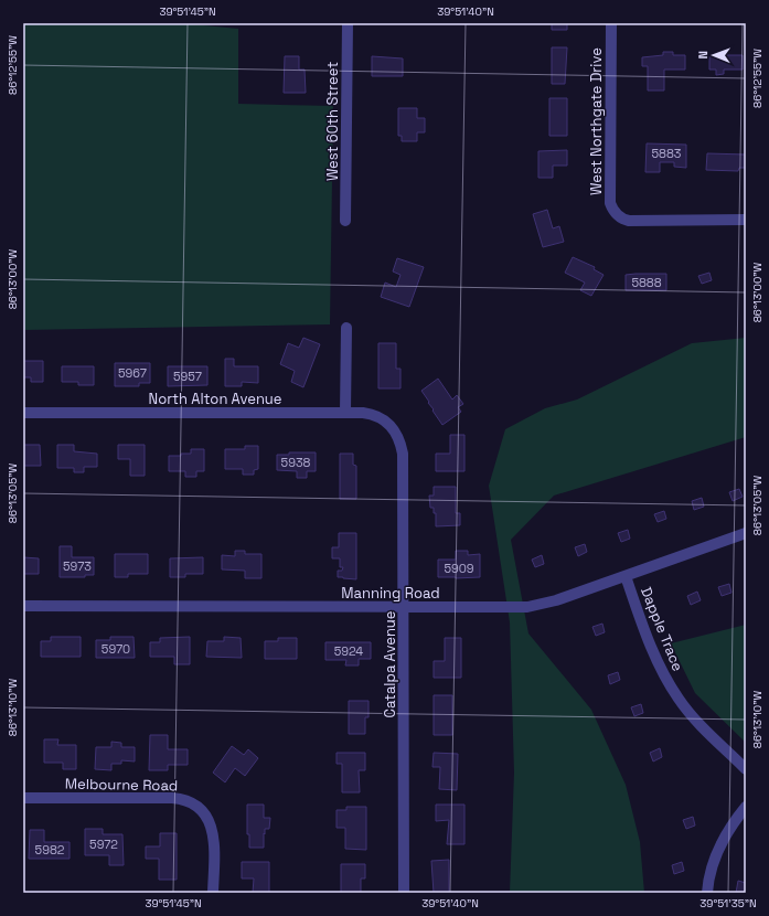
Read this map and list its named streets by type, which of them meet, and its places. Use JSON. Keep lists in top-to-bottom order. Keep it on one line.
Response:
{"streets":{"street":["West 60th Street","West Northgate Drive","North Alton Avenue","Manning Road","Dapple Trace","Catalpa Avenue","Melbourne Road"]},"crossings":[["North Alton Avenue","Catalpa Avenue"],["Manning Road","Dapple Trace"],["Manning Road","Catalpa Avenue"]],"house_numbers":["5883","5888","5967","5957","5938","5973","5909","5970","5924","5972","5982"],"north":"left","coordinates":["39°51'45\"N","39°51'40\"N","86°12'55\"W","86°13'00\"W","86°13'05\"W","86°13'10\"W","39°51'35\"N"]}
